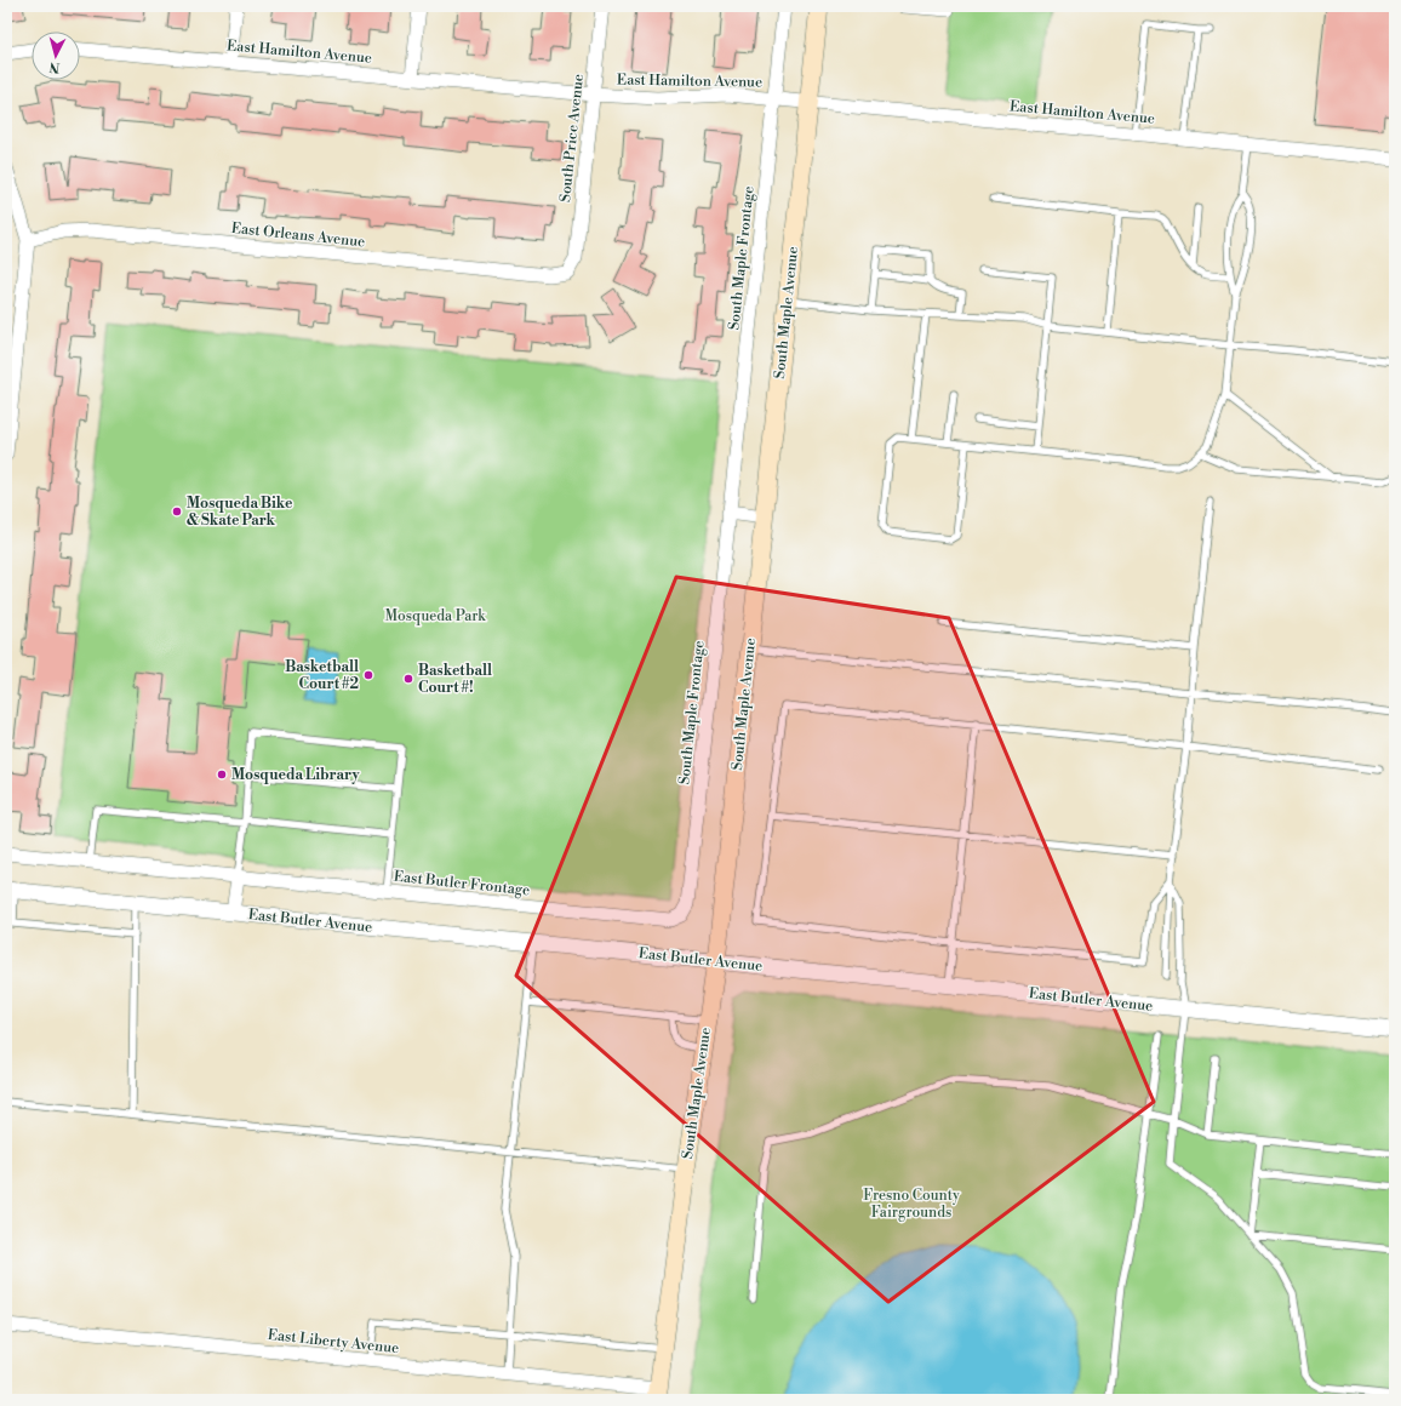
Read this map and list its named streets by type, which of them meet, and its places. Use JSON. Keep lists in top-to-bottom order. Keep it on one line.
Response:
{"streets":{"main road":["South Maple Avenue"],"street":["East Hamilton Avenue","South Price Avenue","East Orleans Avenue","South Maple Frontage","East Butler Frontage","East Butler Avenue","East Liberty Avenue"]},"crossings":[["East Hamilton Avenue","South Price Avenue"],["East Hamilton Avenue","South Maple Frontage"],["East Hamilton Avenue","South Maple Avenue"],["South Price Avenue","East Orleans Avenue"],["South Maple Frontage","East Butler Frontage"],["South Maple Avenue","East Butler Avenue"],["South Maple Avenue","East Liberty Avenue"]],"parks":["Mosqueda Park","Fresno County Fairgrounds"],"places":["Mosqueda Bike & Skate Park","Basketball Court #2","Basketball Court #!","Mosqueda Library"],"north":"bottom"}
